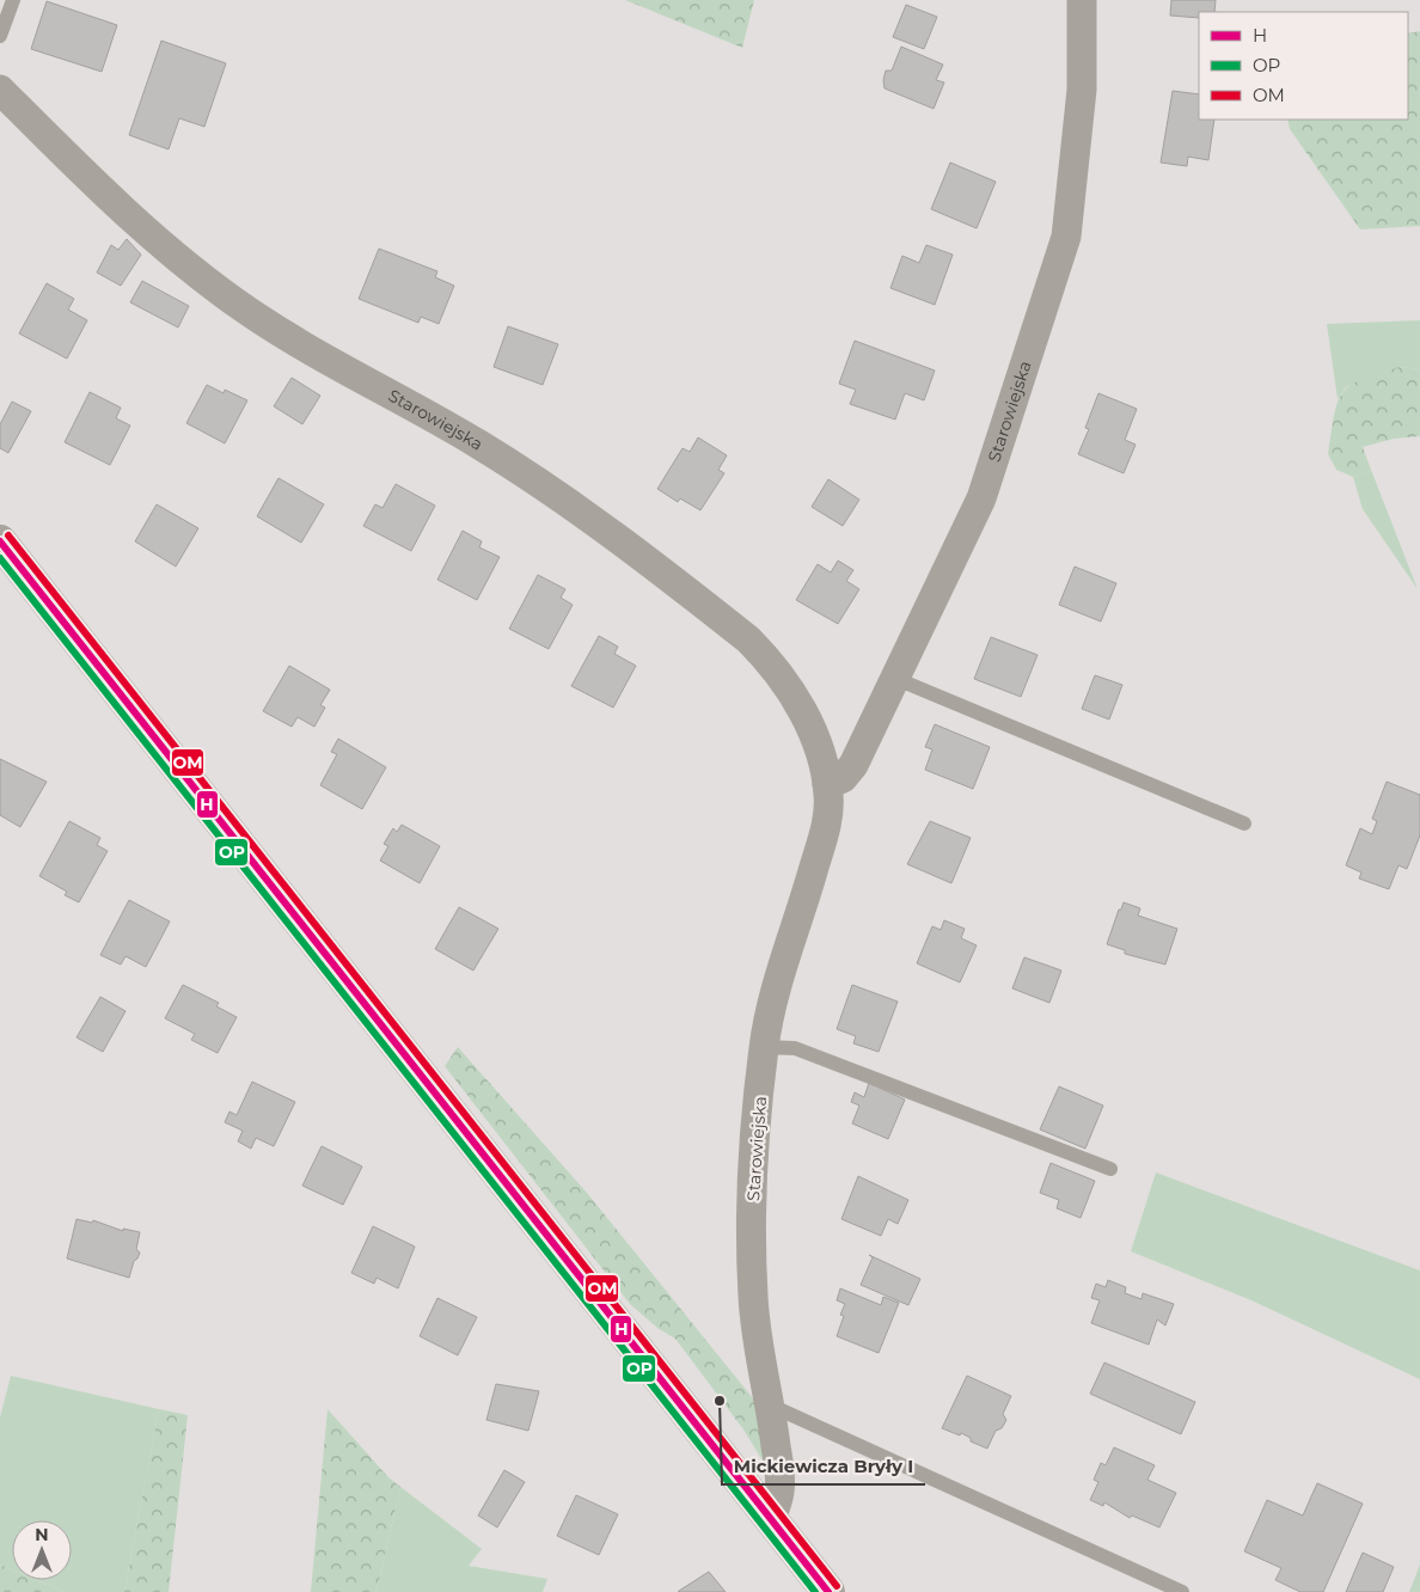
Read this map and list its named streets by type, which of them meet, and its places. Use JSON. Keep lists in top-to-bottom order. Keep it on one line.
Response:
{"streets":{"street":["Starowiejska"]},"places":["Mickiewicza Bryły I"],"lines":["transit line OM","transit line H","transit line OP"],"legend":["H","OP","OM"],"north":"top"}
